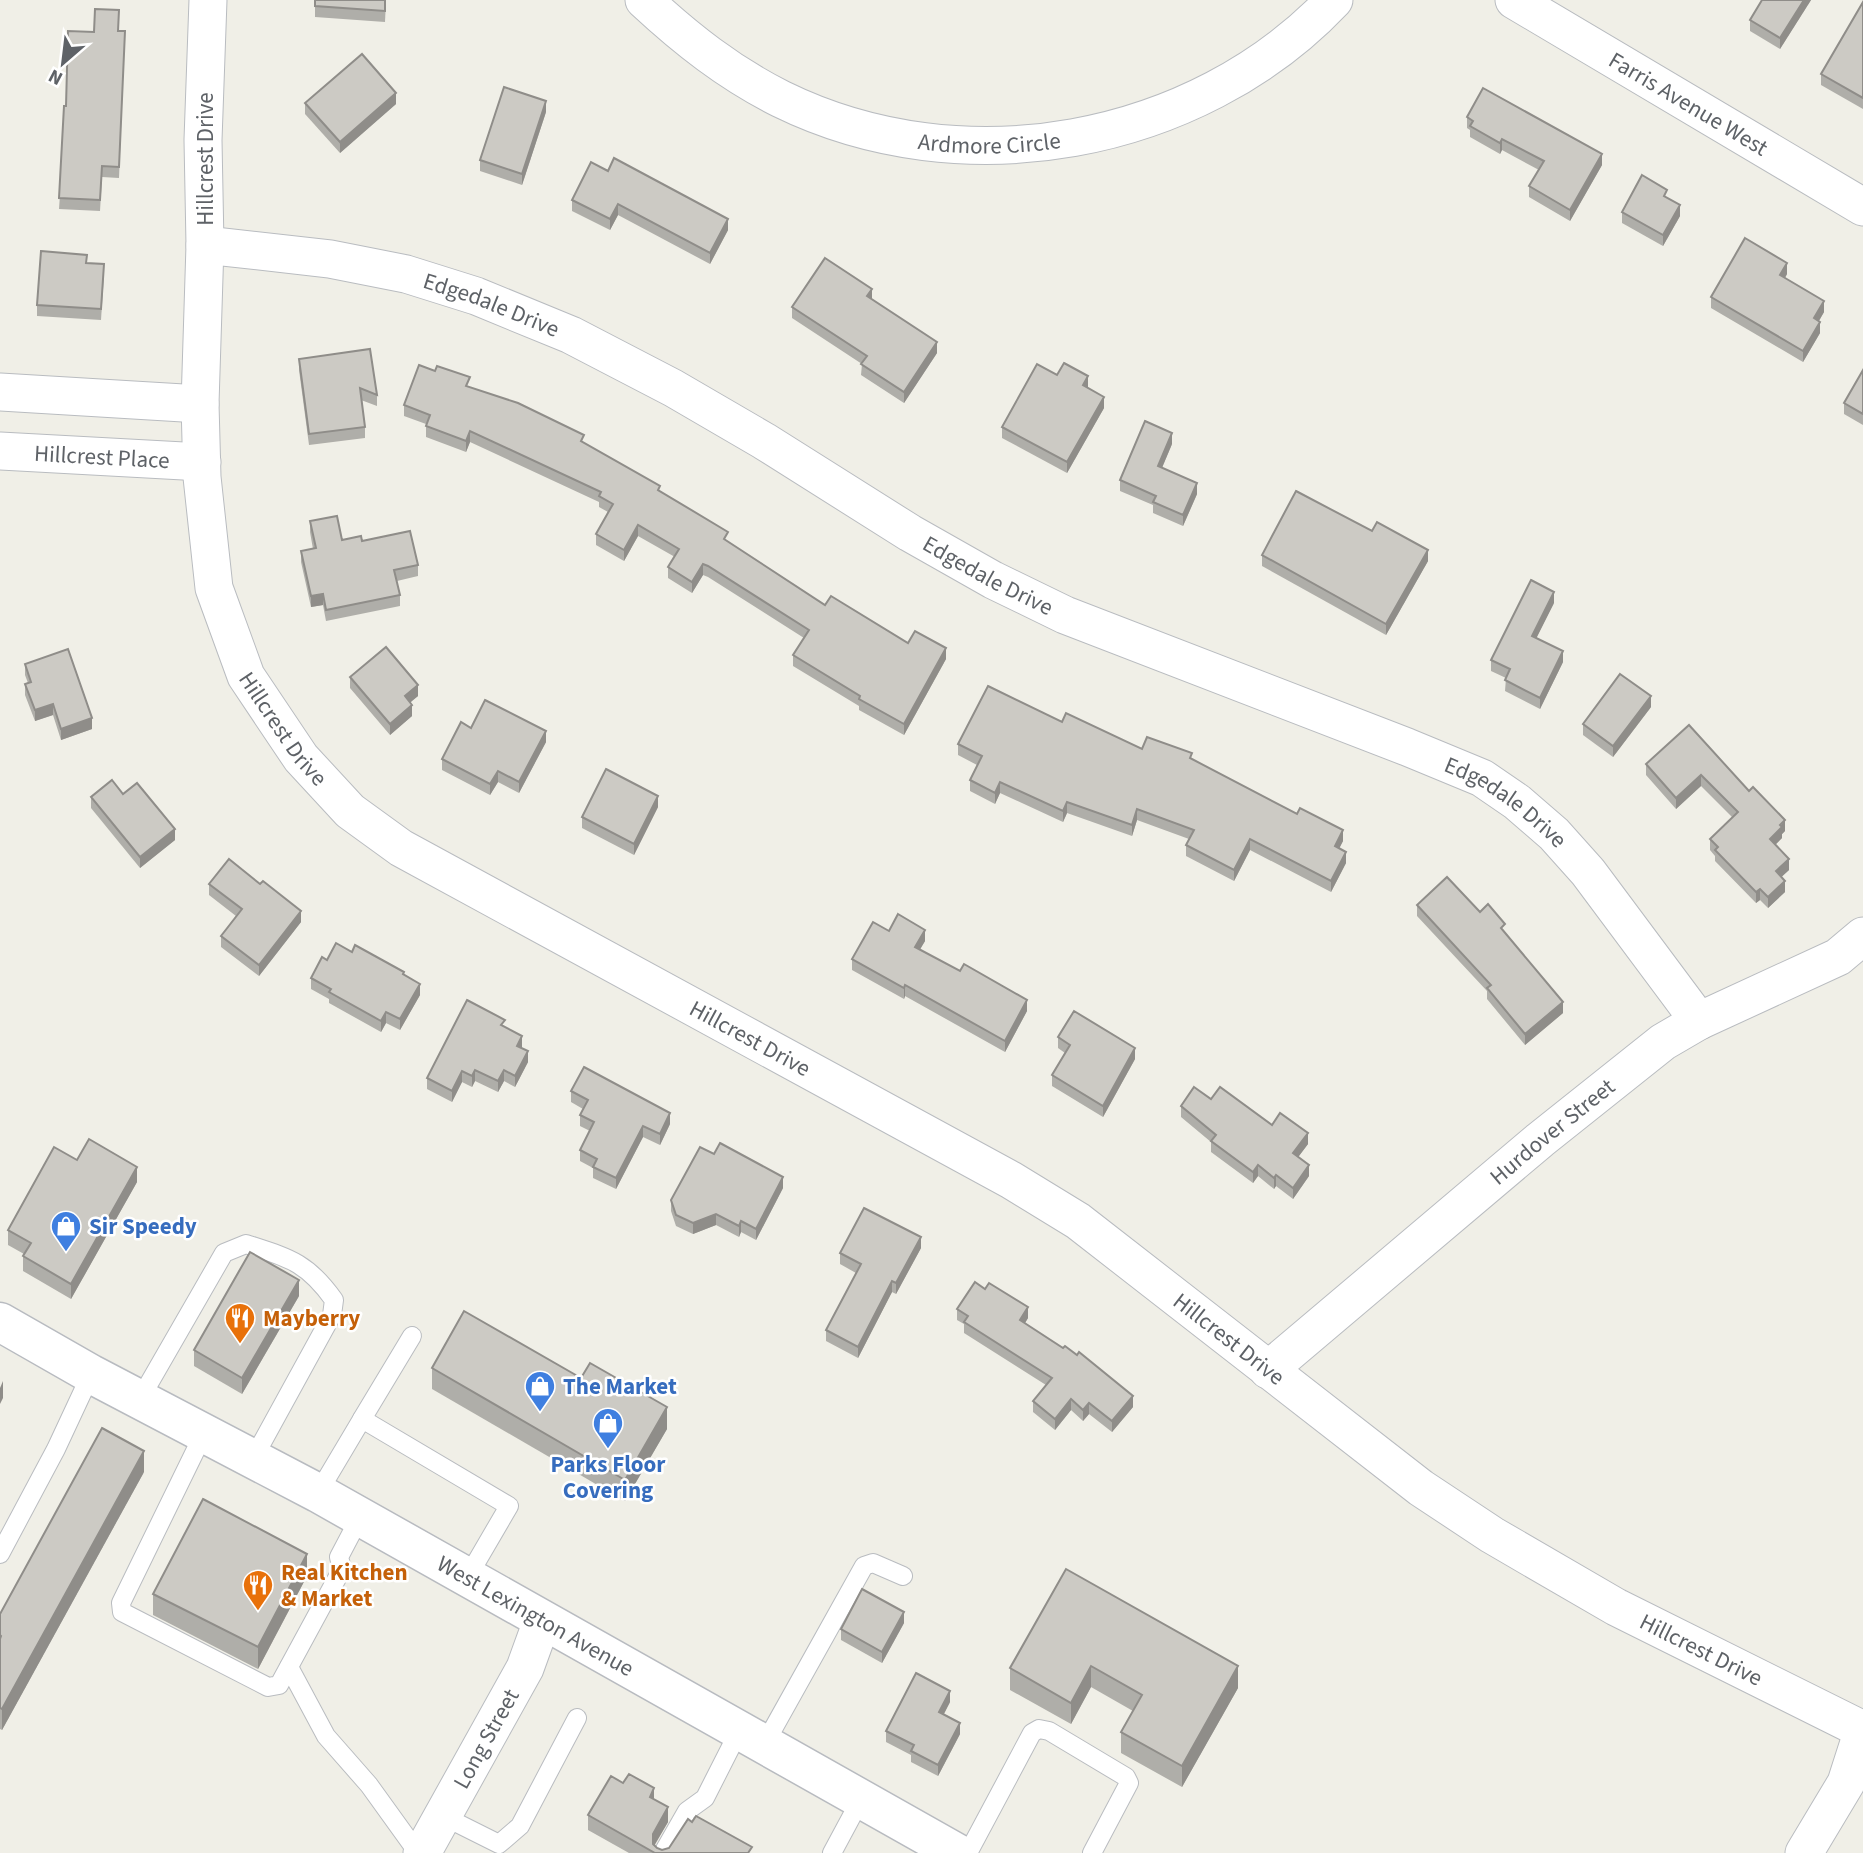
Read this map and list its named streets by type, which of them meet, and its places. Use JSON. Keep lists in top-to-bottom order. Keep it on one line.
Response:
{"streets":{"street":["Farris Avenue West","Ardmore Circle","Hillcrest Drive","Edgedale Drive","Hillcrest Place","Hurdover Street","West Lexington Avenue","Long Street"]},"crossings":[["Hillcrest Drive","Edgedale Drive"],["Hillcrest Drive","Hillcrest Place"],["Hillcrest Drive","Hurdover Street"],["Edgedale Drive","Hurdover Street"],["West Lexington Avenue","Long Street"]],"places":{"shop":["Sir Speedy","The Market","Parks Floor Covering"],"restaurant":["Mayberry","Real Kitchen & Market"]},"north":"bottom left"}
